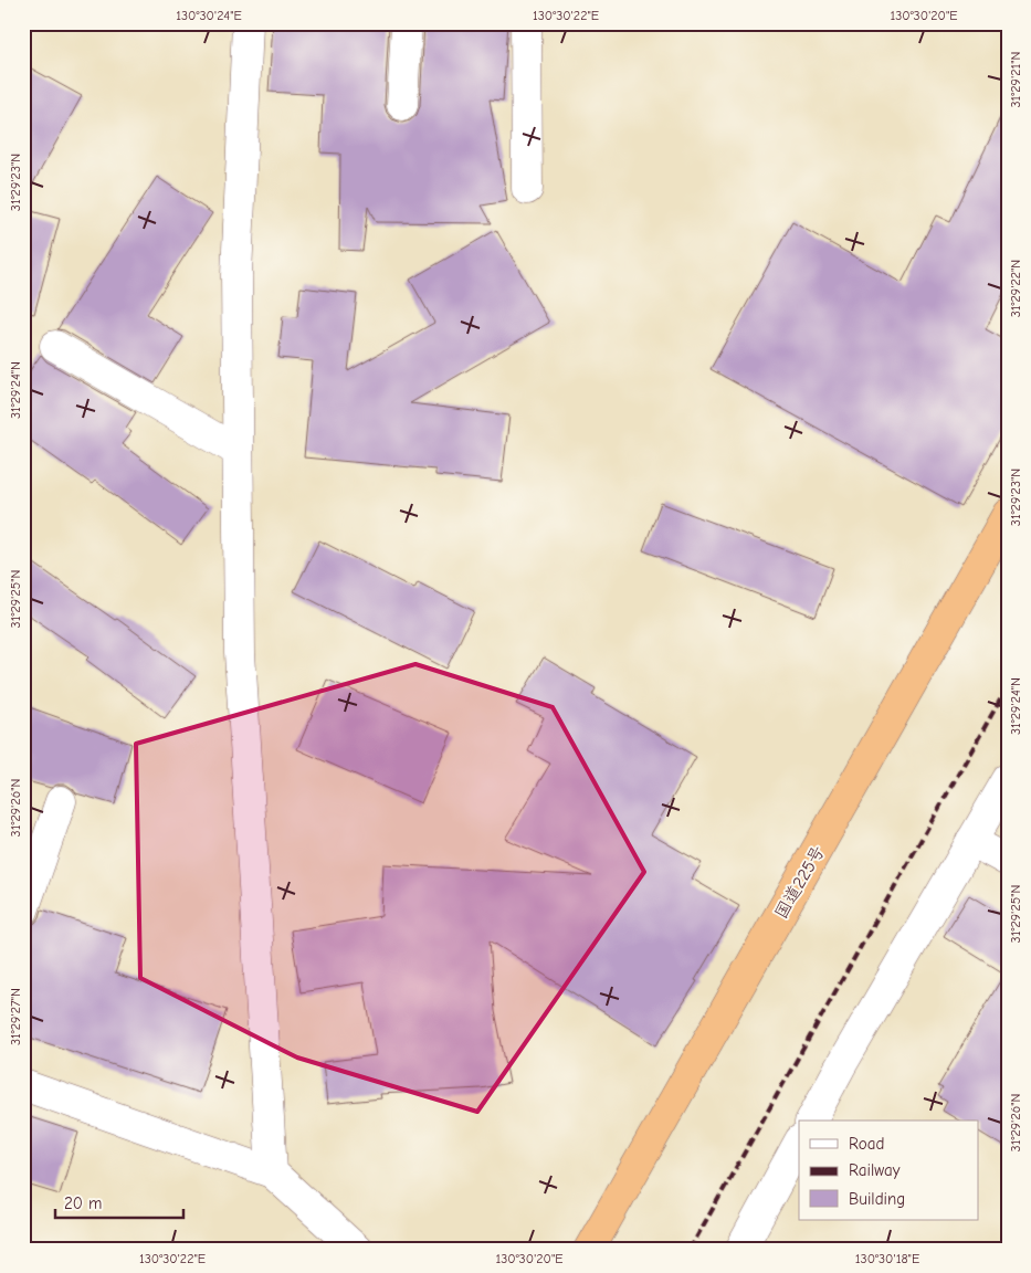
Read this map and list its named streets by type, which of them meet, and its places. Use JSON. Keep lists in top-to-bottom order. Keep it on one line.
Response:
{"streets":{"highway":["国道225号"]},"legend":["Road","Railway","Building"],"scale_bar":"20 m","coordinates":["130°30'24\"E","130°30'22\"E","130°30'20\"E","31°29'21\"N","31°29'23\"N","31°29'22\"N","31°29'24\"N","31°29'25\"N","31°29'26\"N","31°29'27\"N","130°30'18\"E"]}
